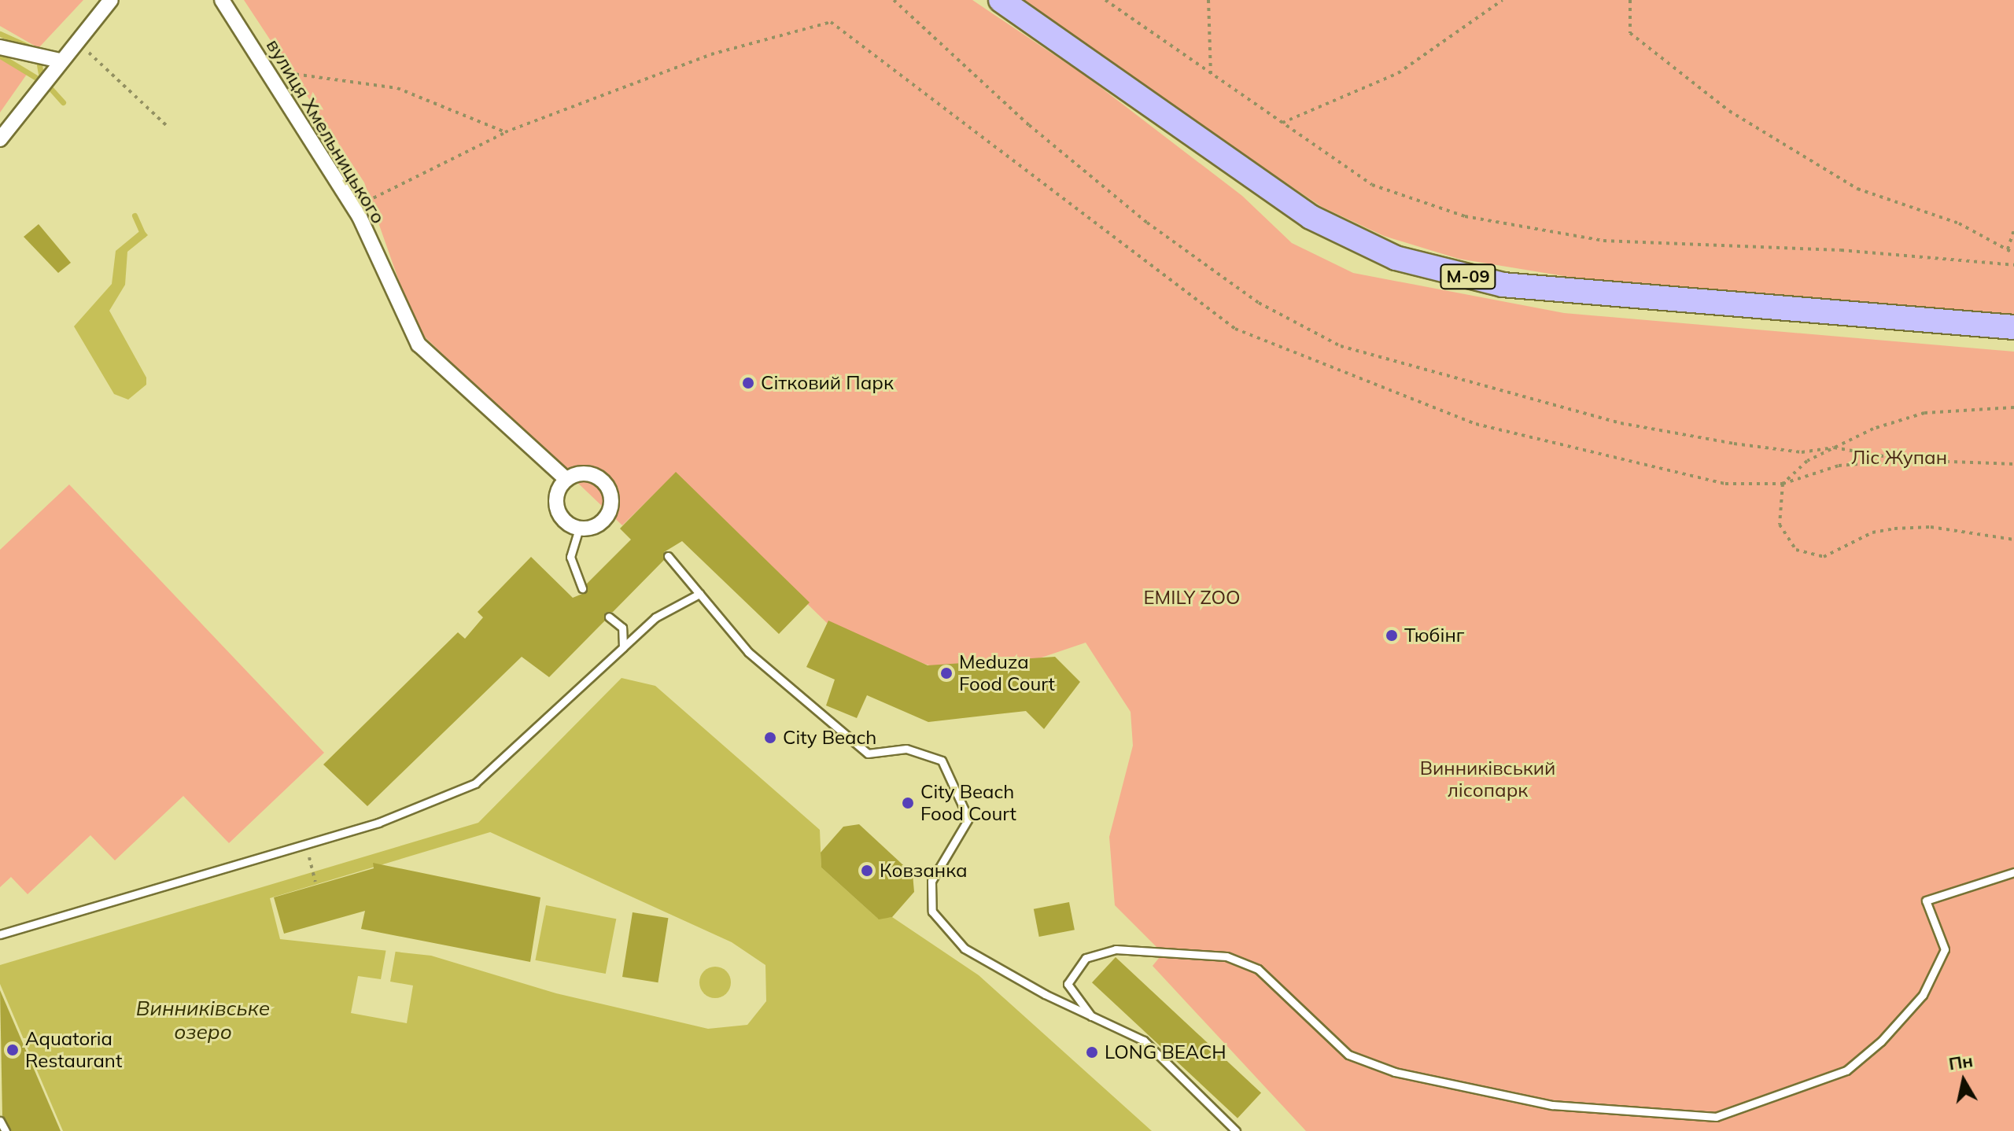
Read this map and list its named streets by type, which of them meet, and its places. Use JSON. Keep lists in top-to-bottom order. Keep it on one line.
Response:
{"streets":{"main road":["М-09"],"street":["вулиця Хмельницького"]},"water":["Винниківське озеро"],"parks":["Ліс Жупан","EMILY ZOO","Винниківський лісопарк"],"places":["Сітковий Парк","Тюбінг","Meduza Food Court","City Beach","City Beach Food Court","Ковзанка","Aquatoria Restaurant","LONG BEACH"],"north":"top"}
